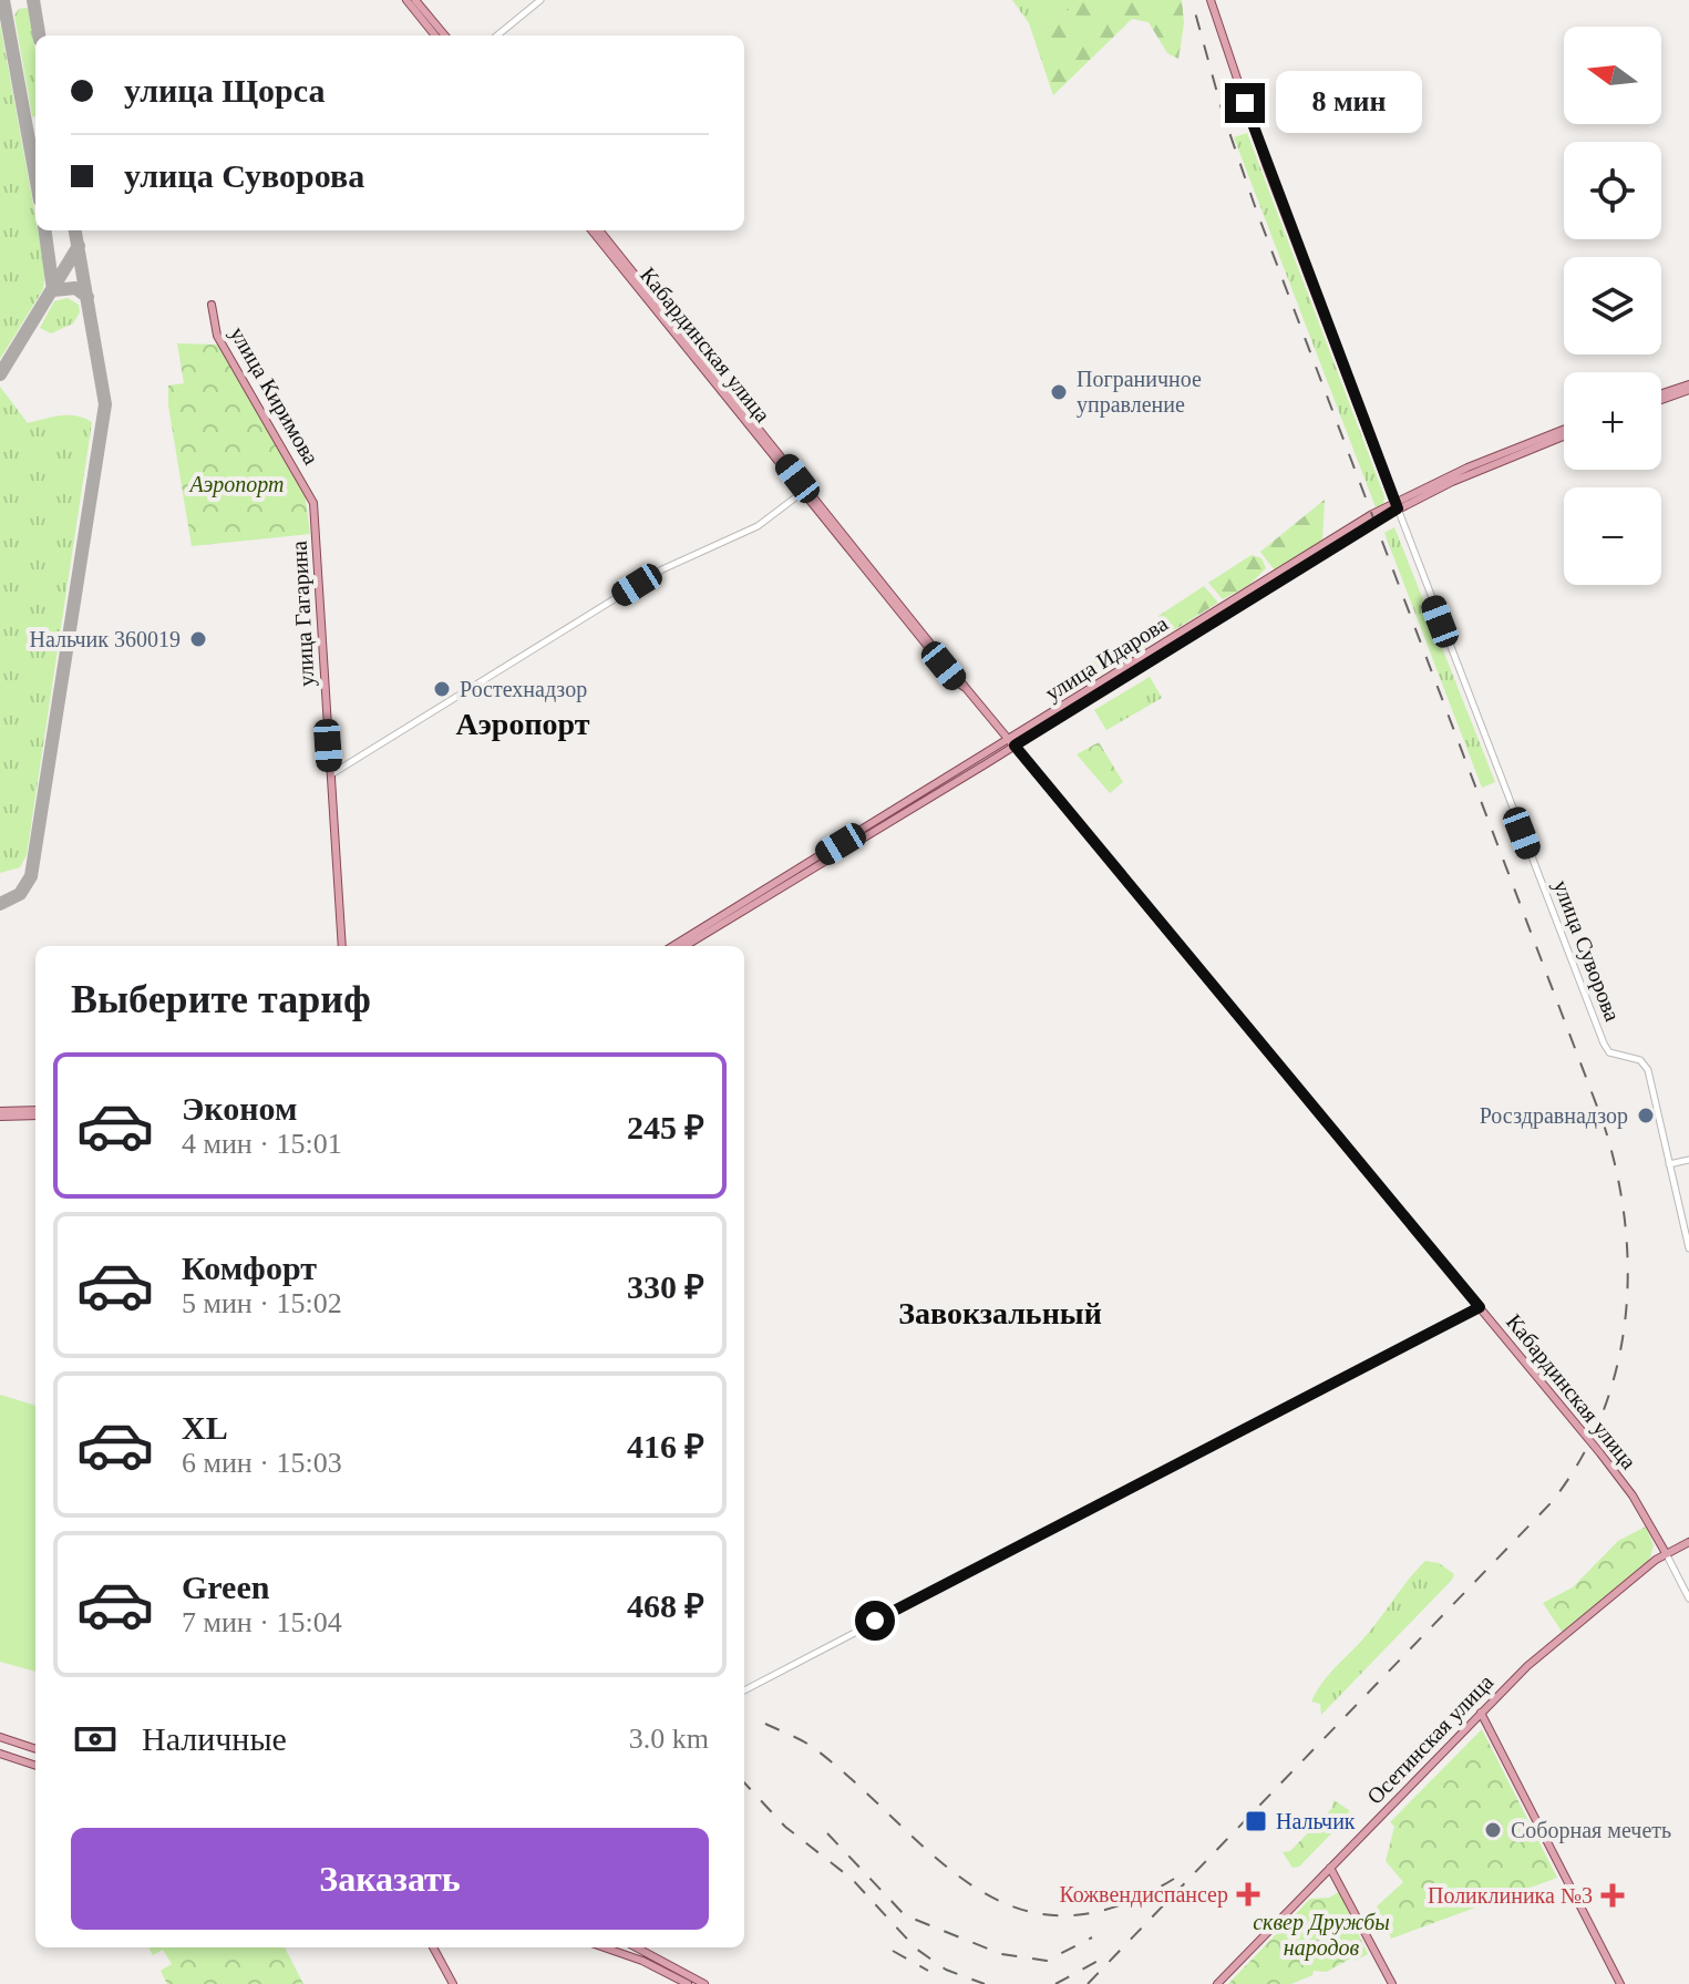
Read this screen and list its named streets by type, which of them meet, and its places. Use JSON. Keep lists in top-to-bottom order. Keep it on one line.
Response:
{"streets":{"main road":["Кабардинская улица","улица Киримова","улица Гагарина","улица Идарова","улица Суворова","Осетинская улица"]},"crossings":[["Кабардинская улица","улица Идарова"],["Кабардинская улица","Осетинская улица"],["улица Киримова","улица Гагарина"],["улица Идарова","улица Суворова"]],"districts":["Аэропорт","Завокзальный"],"parks":["Аэропорт","сквер Дружбы народов"],"places":{"other":["Пограничное управление","Нальчик 360019","Ростехнадзор","Росздравнадзор","Соборная мечеть"],"transit":["Нальчик"],"health":["Кожвендиспансер","Поликлиника №3"]},"north":"left","page":{"map_buttons":["+","−"],"banner":["улица Щорса","улица Суворова"],"bubble":"8 мин","heading":"Выберите тариф","list":[{"name":"Эконом","note":"4 мин · 15:01","value":"245 ₽"},{"name":"Комфорт","note":"5 мин · 15:02","value":"330 ₽"},{"name":"XL","note":"6 мин · 15:03","value":"416 ₽"},{"name":"Green","note":"7 мин · 15:04","value":"468 ₽"}],"pay":["Наличные","3.0 km"],"buttons":"Заказать"}}
